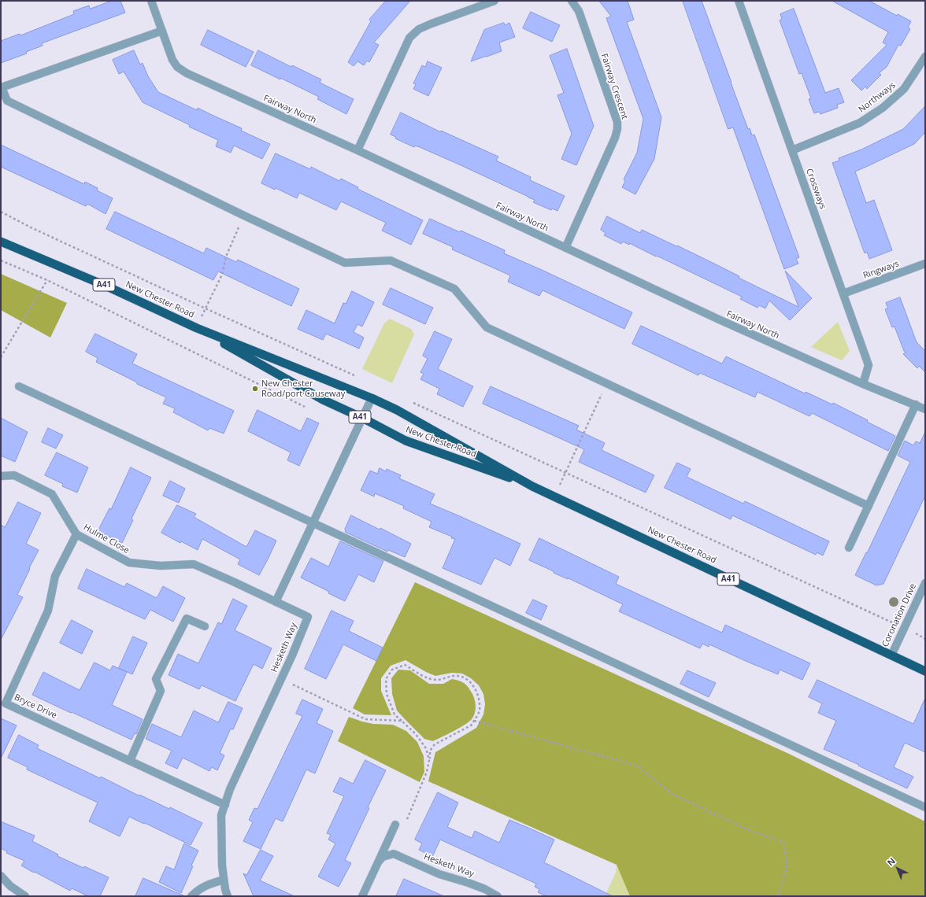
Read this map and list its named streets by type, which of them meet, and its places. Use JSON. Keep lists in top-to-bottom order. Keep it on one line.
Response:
{"streets":{"highway":["A41","New Chester Road"],"street":["Fairway Crescent","Northways","Fairway North","Crossways","Ringways","Hulme Close","Coronation Drive","Hesketh Way","Bryce Drive"]},"crossings":[["Fairway Crescent","Fairway North"],["Northways","Crossways"],["Fairway North","Crossways"],["Crossways","Ringways"],["New Chester Road","Coronation Drive"],["Hulme Close","Hesketh Way"],["Hulme Close","Bryce Drive"],["Hesketh Way","Bryce Drive"]],"places":["New Chester Road/port Causeway"],"north":"top left"}
